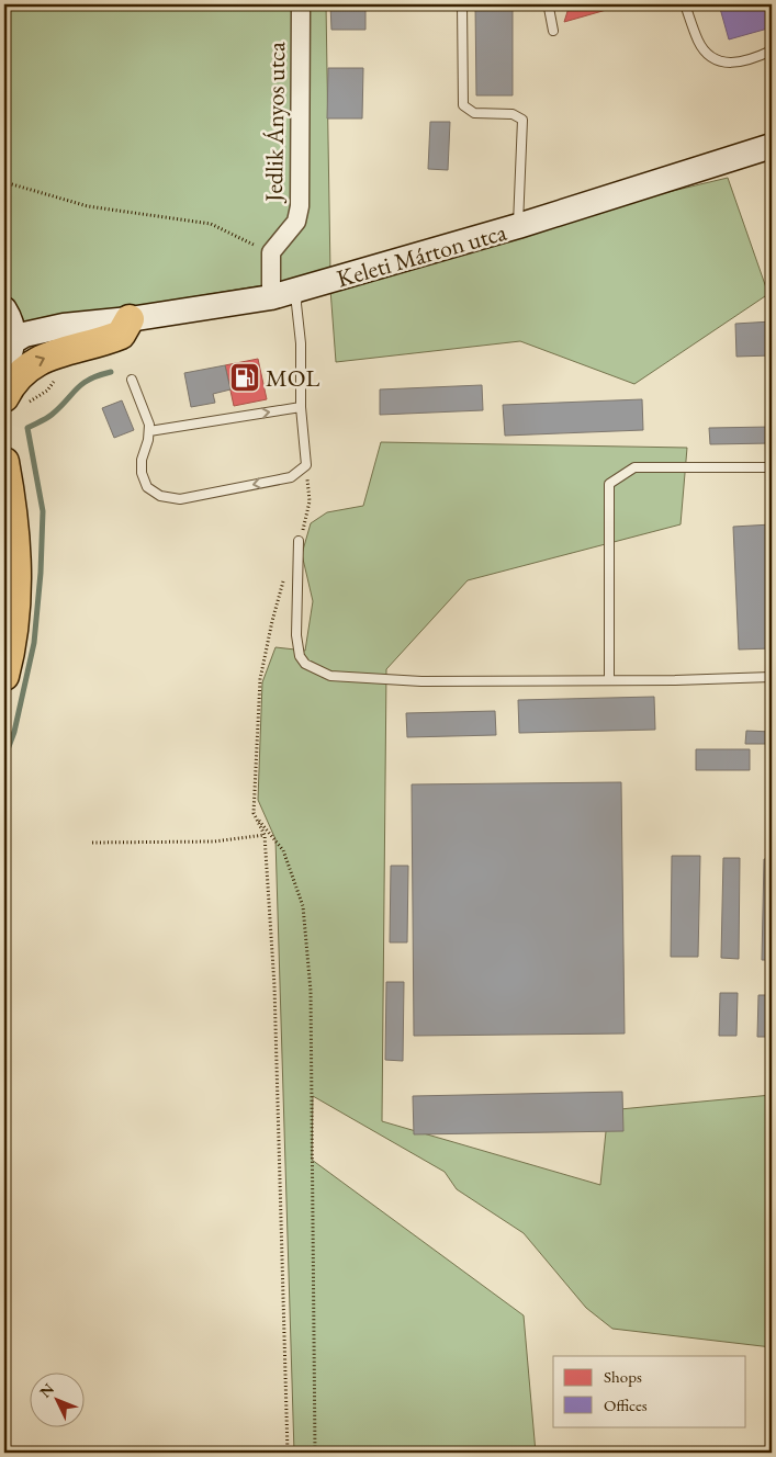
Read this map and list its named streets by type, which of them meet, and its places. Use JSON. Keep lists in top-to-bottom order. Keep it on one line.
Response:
{"streets":{"main road":["Keleti Márton utca"],"street":["Jedlik Ányos utca"]},"places":{"fuel station":["MOL"]},"legend":["Shops","Offices"],"north":"top left"}
